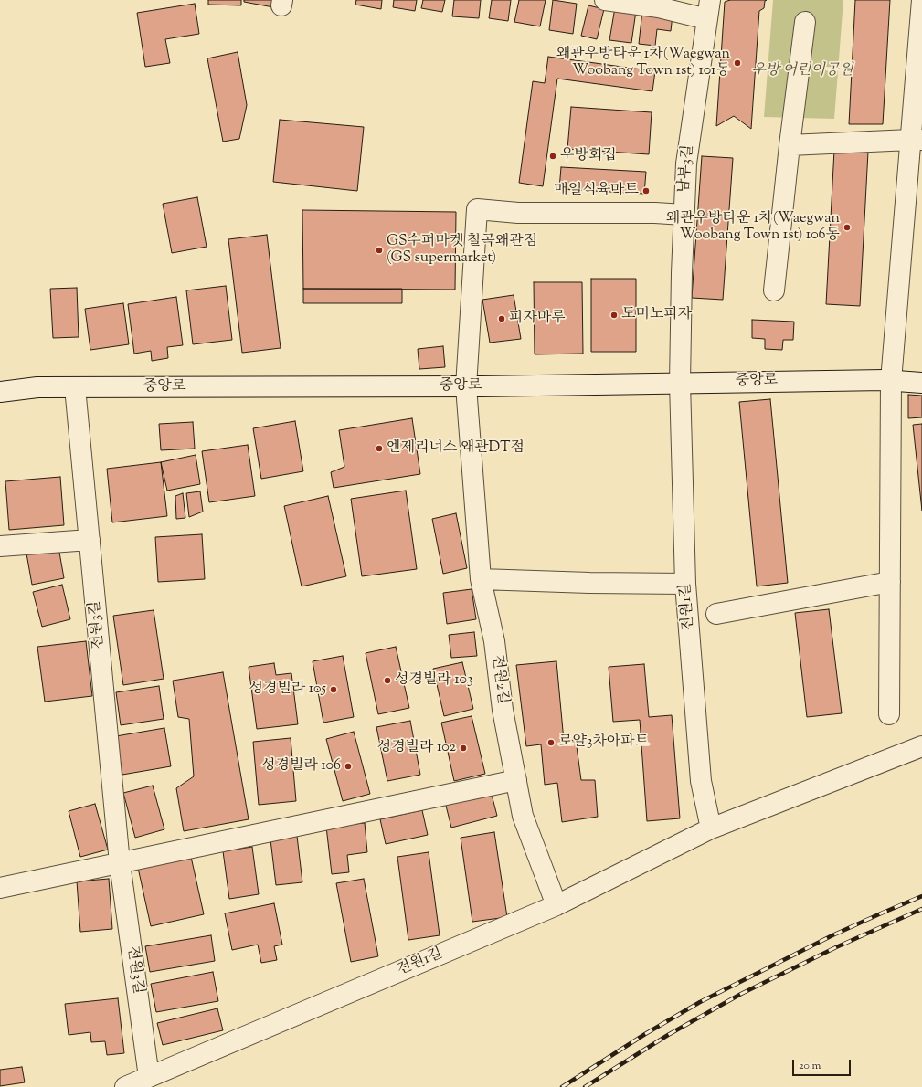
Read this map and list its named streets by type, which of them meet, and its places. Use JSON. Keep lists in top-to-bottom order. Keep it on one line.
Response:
{"streets":{"street":["남부3길","중앙로","전원1길","전원3길","전원2길"]},"crossings":[["남부3길","중앙로"],["남부3길","전원1길"],["남부3길","전원2길"],["중앙로","전원1길"],["중앙로","전원3길"],["중앙로","전원2길"],["전원1길","전원3길"],["전원1길","전원2길"]],"parks":["우방 어린이공원"],"places":["왜관우방타운 1차(Waegwan Woobang Town 1st) 101동","우방회집","매일식육마트","왜관우방타운 1차(Waegwan Woobang Town 1st) 106동","GS수퍼마켓 칠곡왜관점 (GS supermarket)","도미노피자","피자마루","엔제리너스 왜관DT점","성경빌라 103","성경빌라 105","로얄3차아파트","성경빌라 102","성경빌라 106"],"scale_bar":"20 m"}
